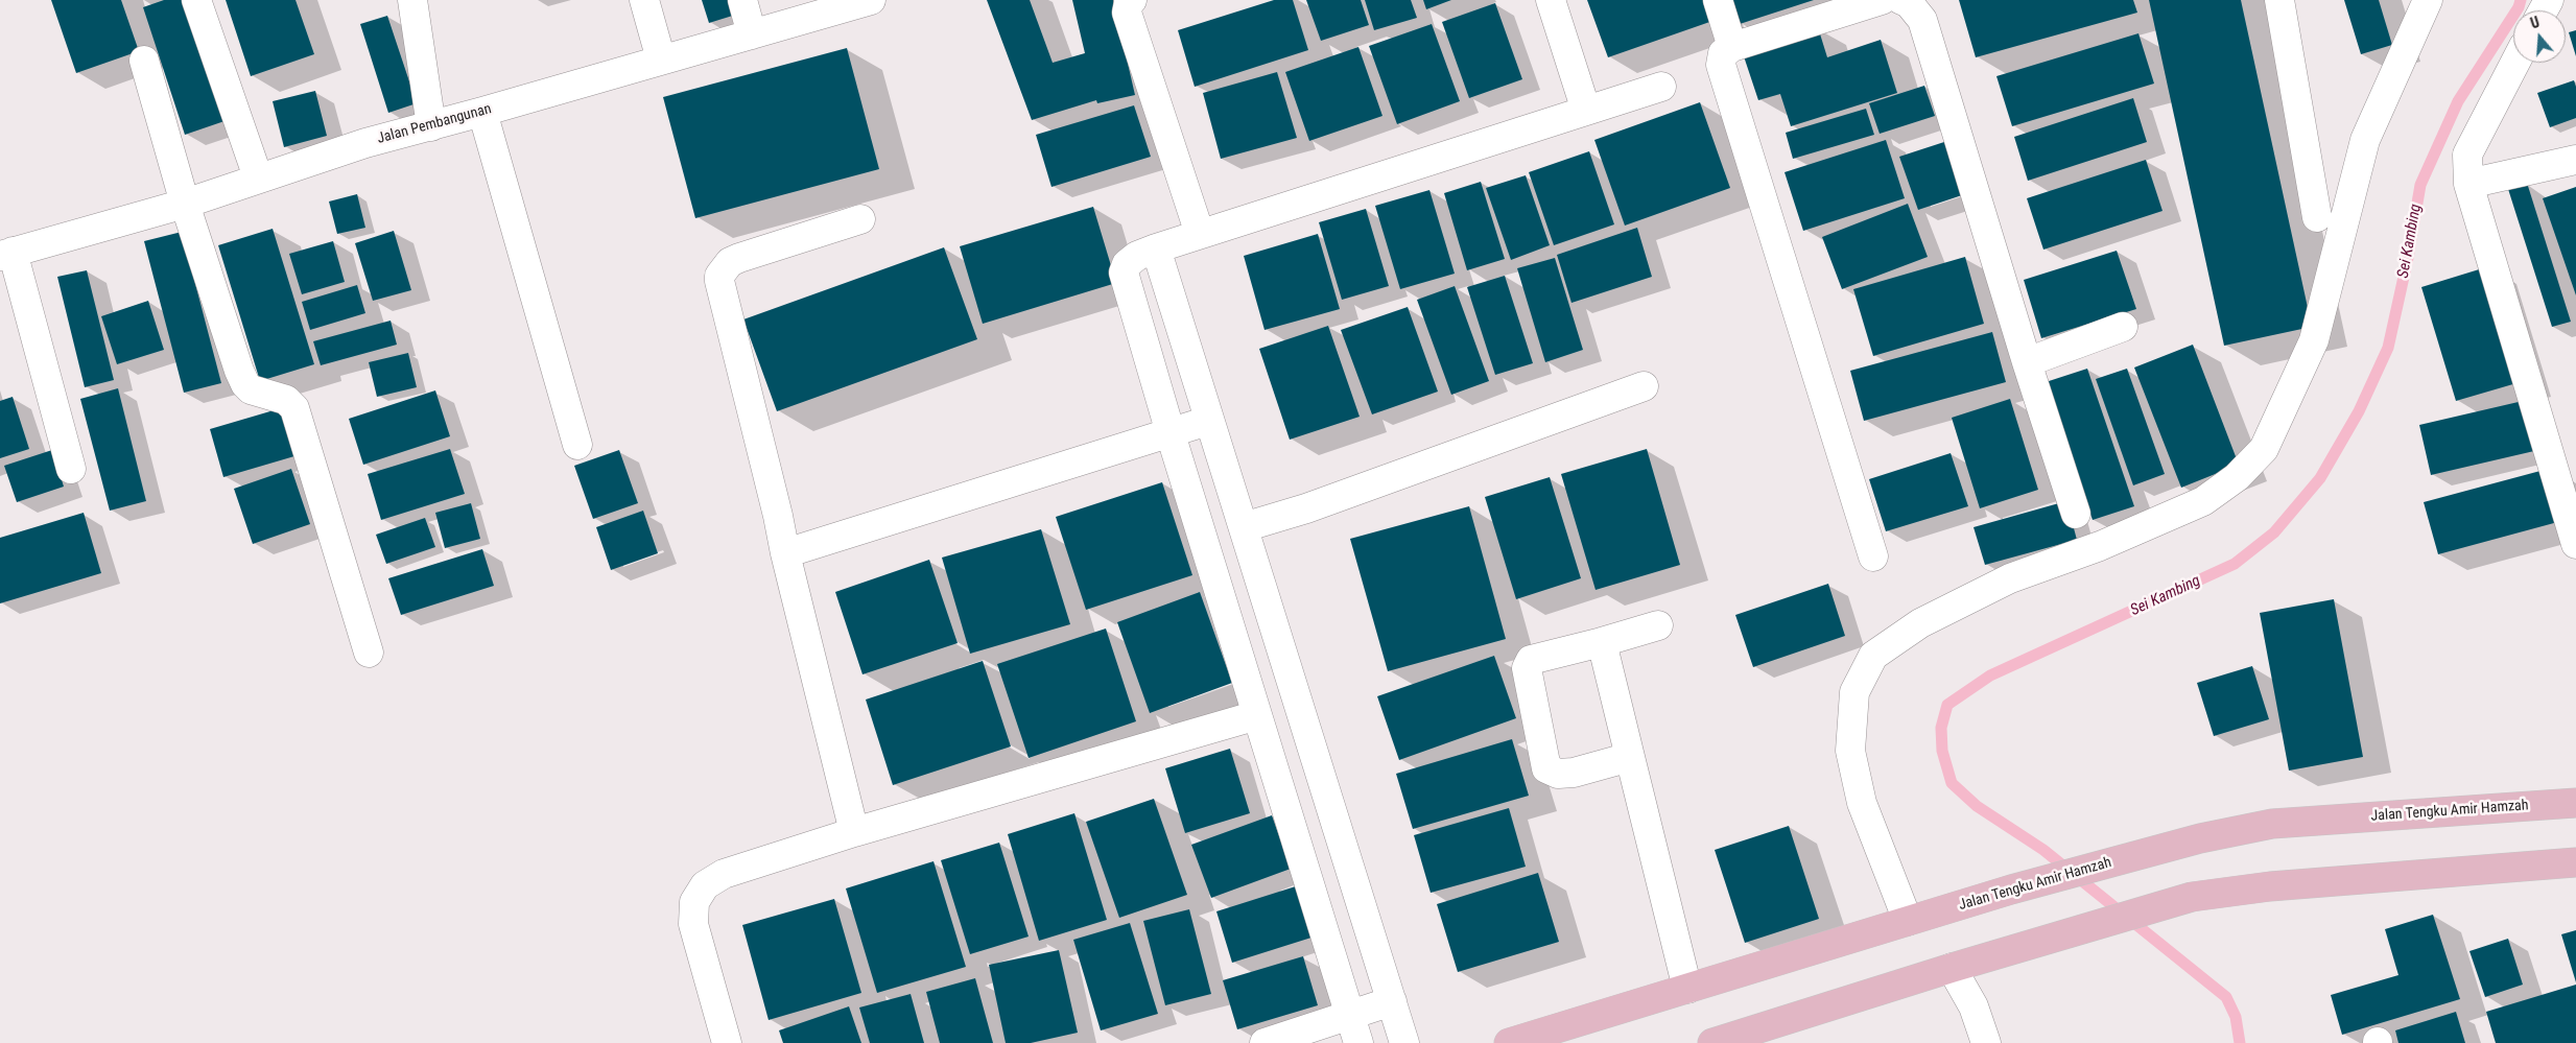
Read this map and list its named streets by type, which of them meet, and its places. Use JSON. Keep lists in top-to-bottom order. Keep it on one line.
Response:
{"streets":{"main road":["Jalan Tengku Amir Hamzah"],"street":["Jalan Pembangunan"]},"water":["Sei Kambing"],"north":"top"}
